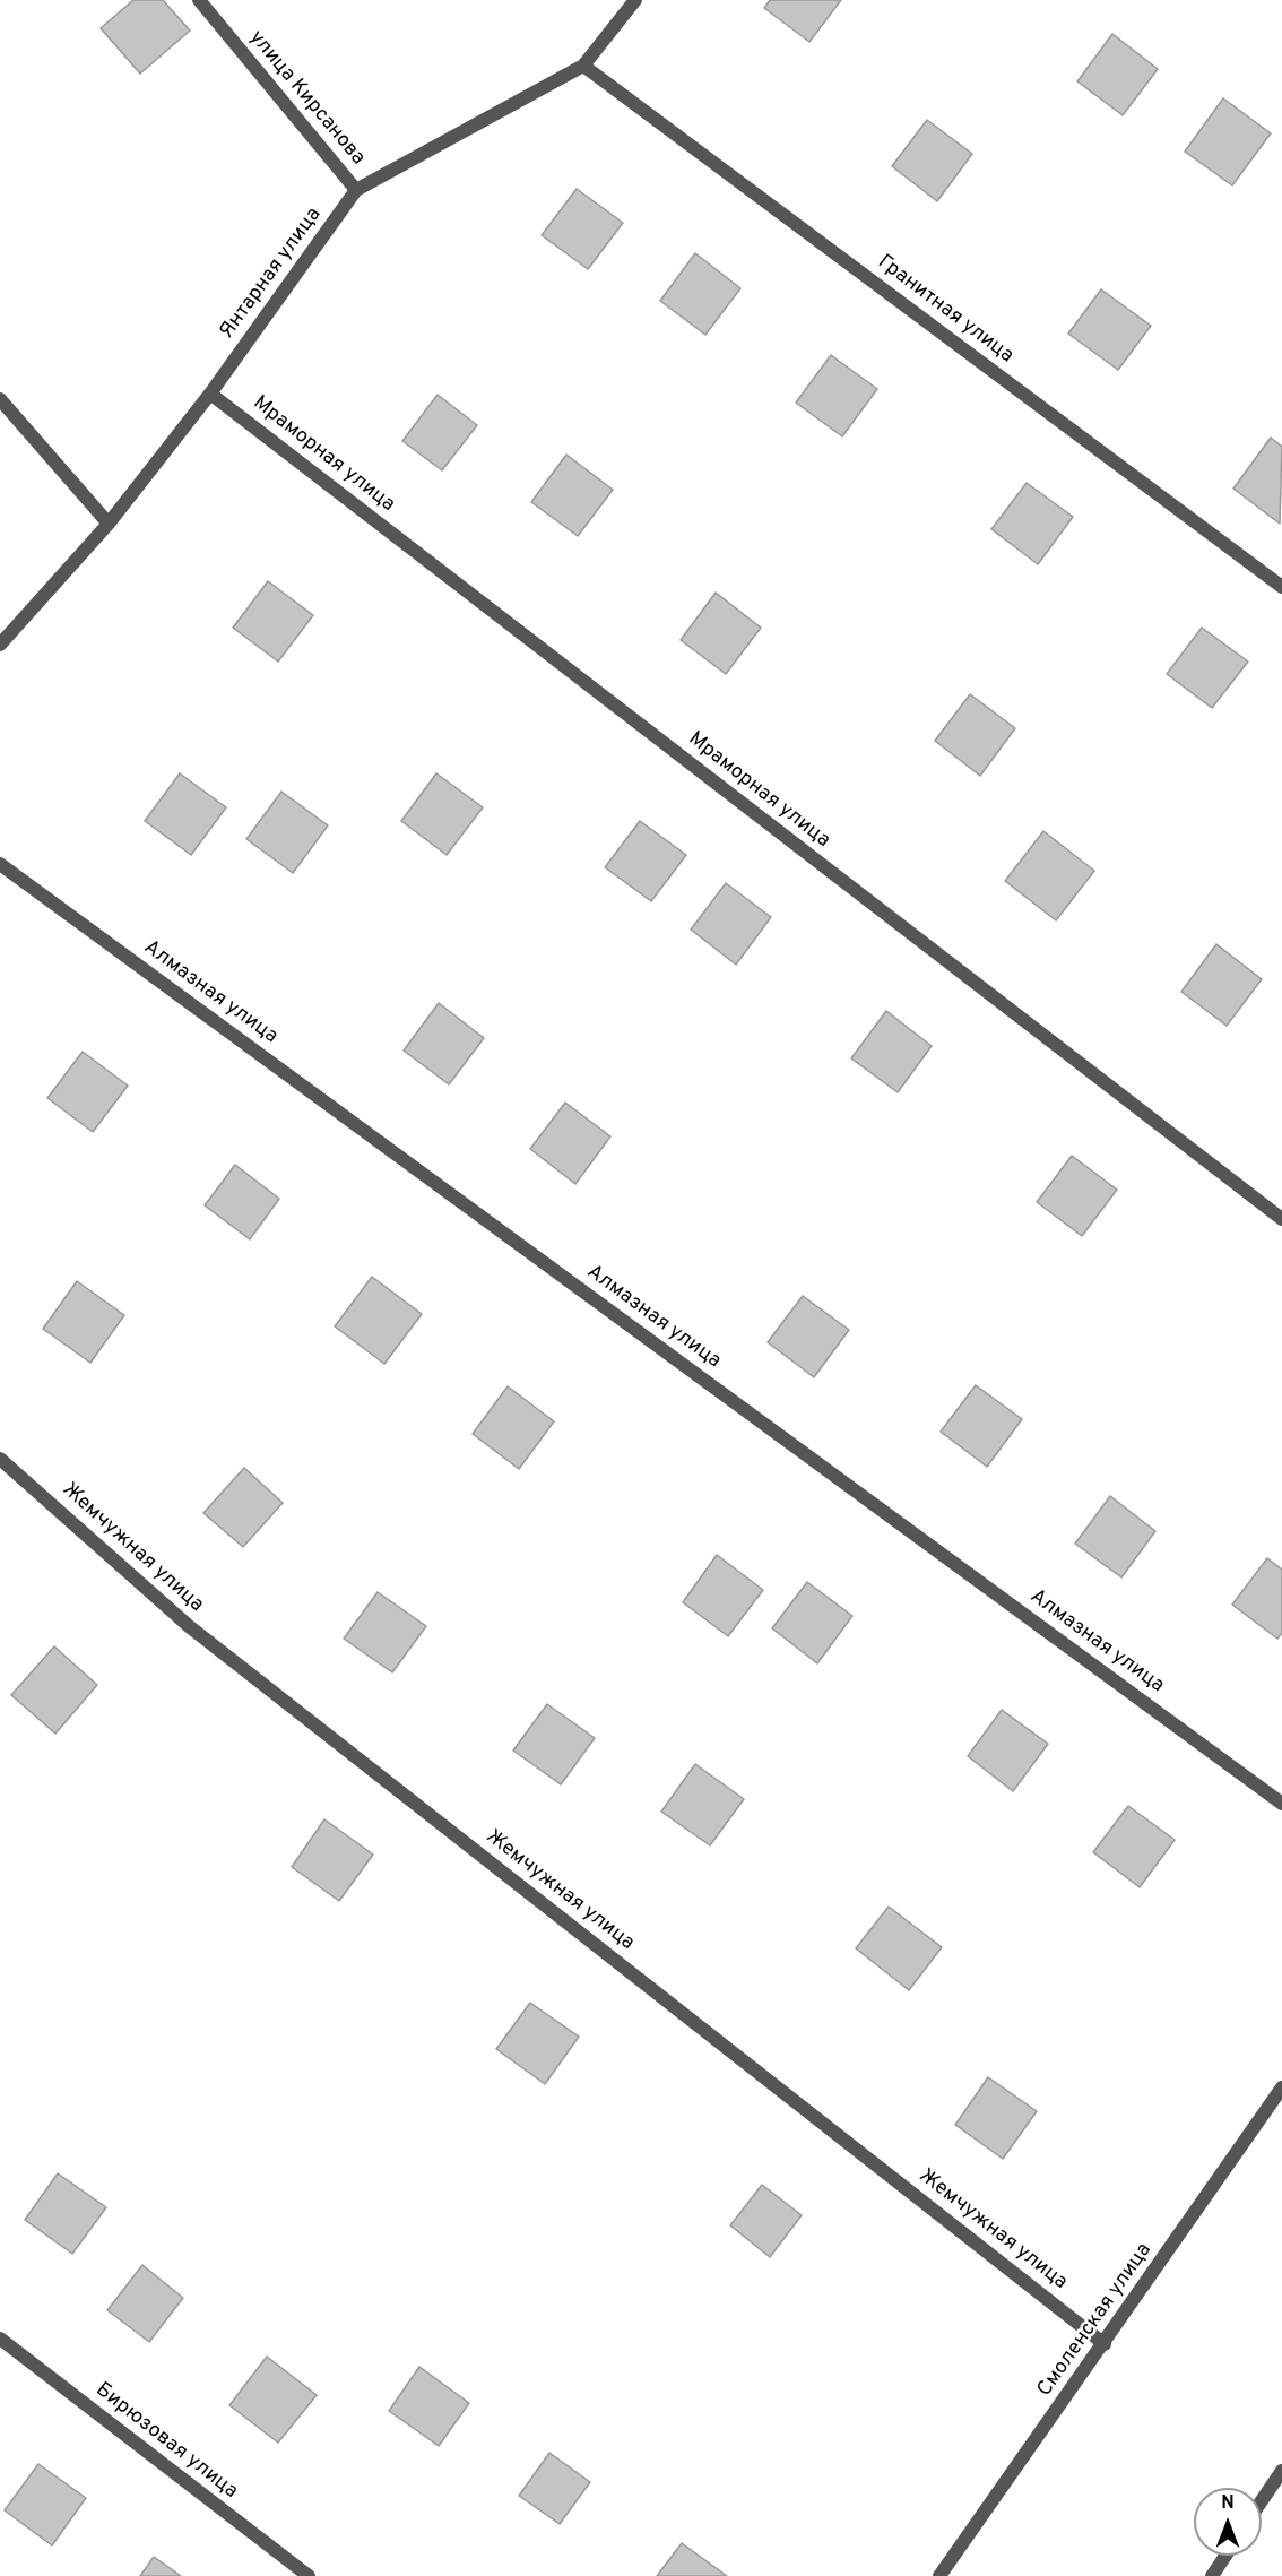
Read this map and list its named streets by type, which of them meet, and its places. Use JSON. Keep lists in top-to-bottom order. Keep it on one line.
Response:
{"streets":{"street":["улица Кирсанова","Янтарная улица","Гранитная улица","Мраморная улица","Алмазная улица","Жемчужная улица","Смоленская улица","Бирюзовая улица"]},"crossings":[["улица Кирсанова","Янтарная улица"],["Янтарная улица","Гранитная улица"],["Янтарная улица","Мраморная улица"],["Жемчужная улица","Смоленская улица"]],"north":"top"}
